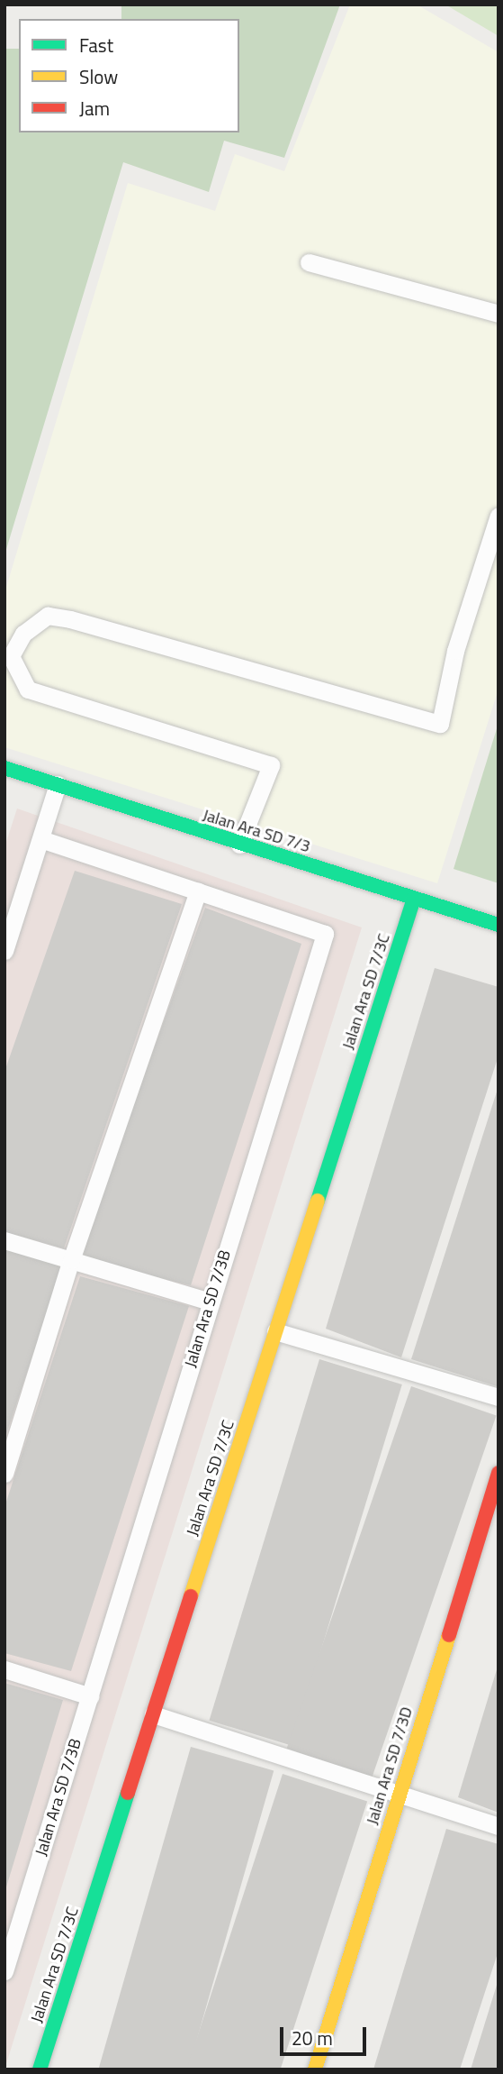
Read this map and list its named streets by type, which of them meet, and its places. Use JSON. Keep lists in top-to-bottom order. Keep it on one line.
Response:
{"streets":{"street":["Jalan Ara SD 7/3","Jalan Ara SD 7/3C","Jalan Ara SD 7/3D"],"lane":["Jalan Ara SD 7/3B"]},"crossings":[["Jalan Ara SD 7/3","Jalan Ara SD 7/3C"]],"legend":["Fast","Slow","Jam"],"scale_bar":"20 m"}
